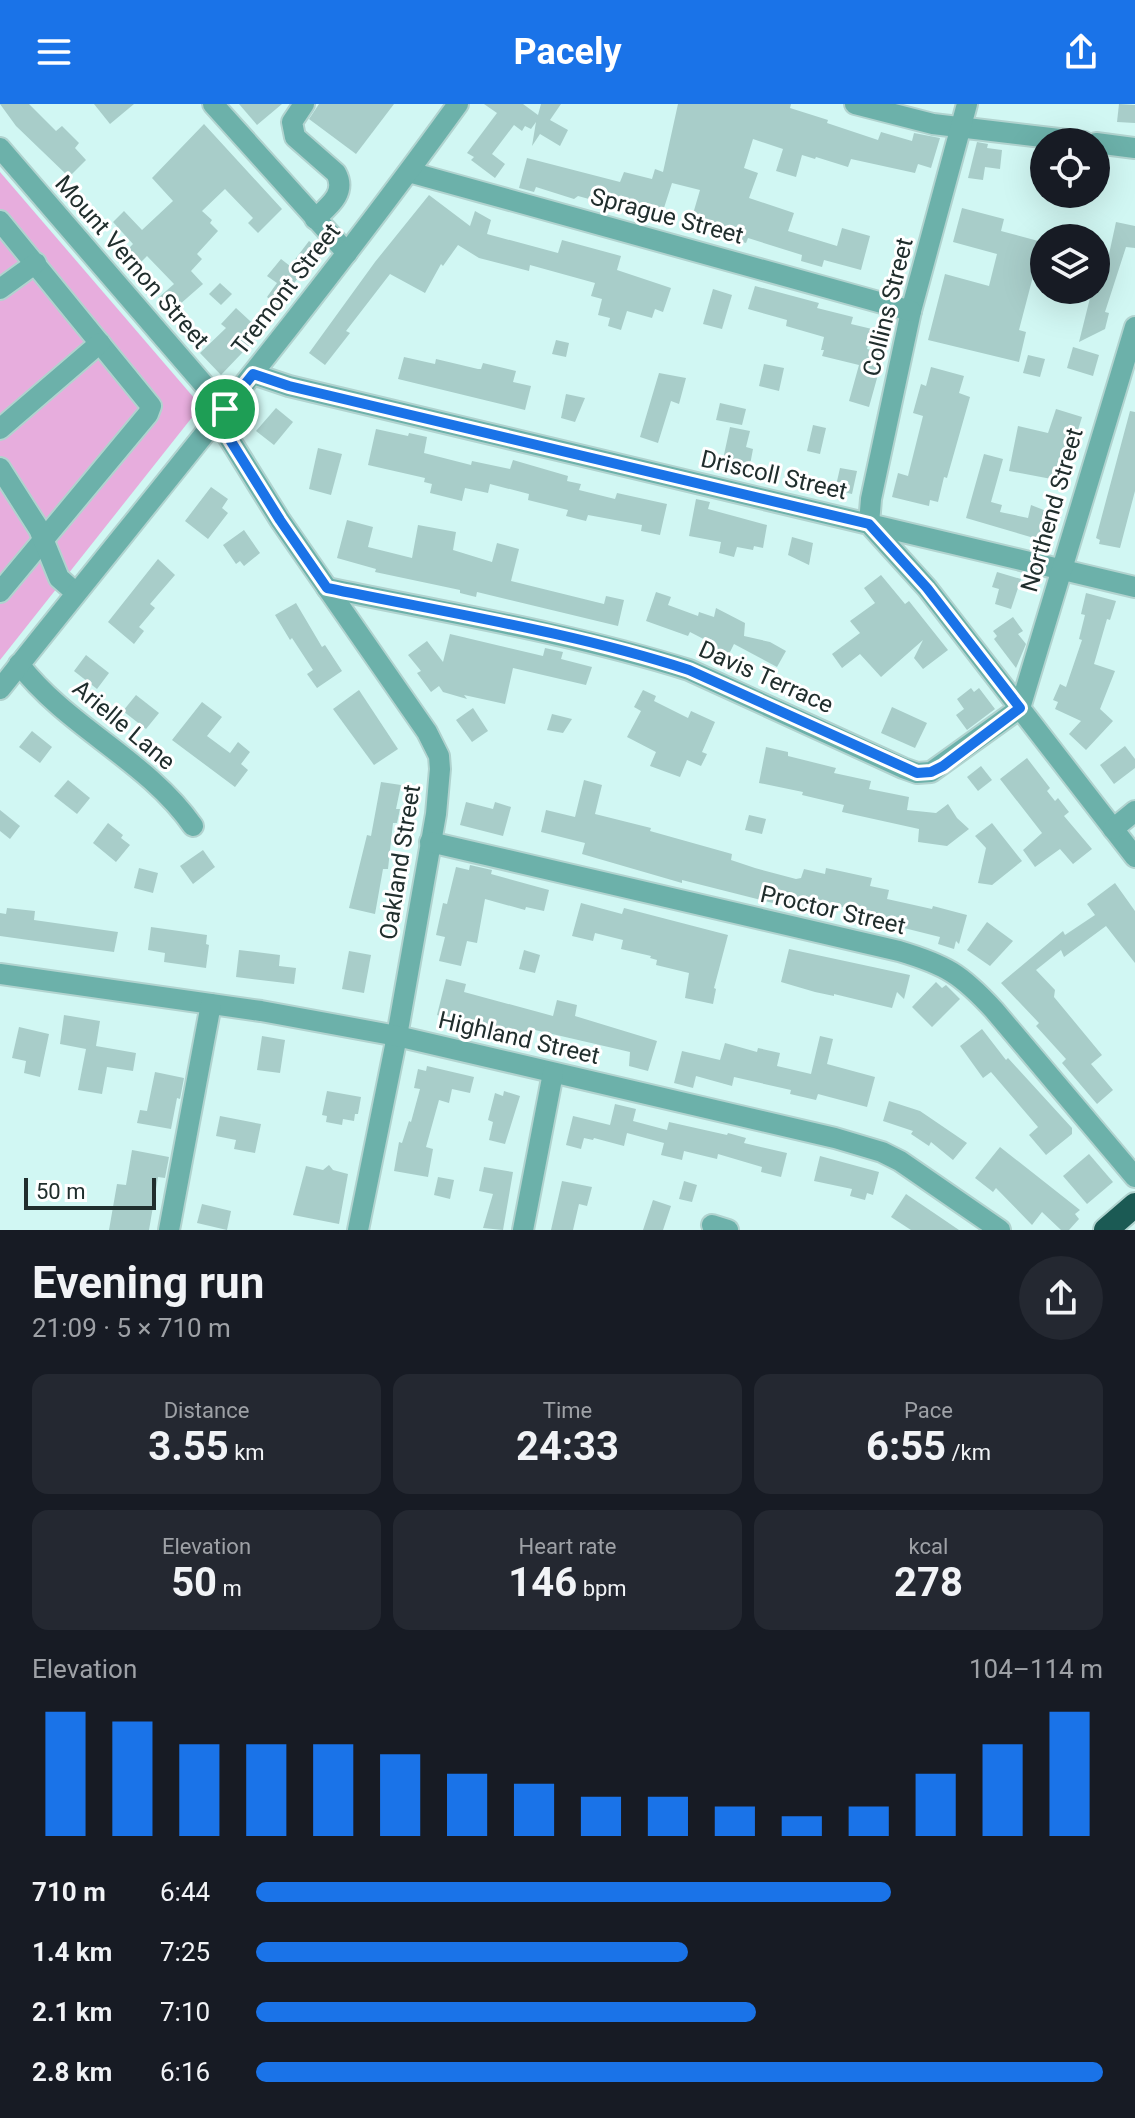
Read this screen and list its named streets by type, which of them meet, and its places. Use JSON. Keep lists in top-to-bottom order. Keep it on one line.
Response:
{"streets":{"street":["Sprague Street","Mount Vernon Street","Tremont Street","Collins Street","Driscoll Street","Northend Street","Davis Terrace","Arielle Lane","Oakland Street","Proctor Street","Highland Street"]},"crossings":[["Sprague Street","Tremont Street"],["Sprague Street","Collins Street"],["Mount Vernon Street","Tremont Street"],["Mount Vernon Street","Oakland Street"],["Tremont Street","Driscoll Street"],["Tremont Street","Arielle Lane"],["Tremont Street","Oakland Street"],["Collins Street","Driscoll Street"],["Driscoll Street","Northend Street"],["Driscoll Street","Davis Terrace"],["Northend Street","Davis Terrace"],["Davis Terrace","Oakland Street"],["Oakland Street","Proctor Street"],["Oakland Street","Highland Street"]],"scale_bar":"50 m","page":{"header":"Pacely","scale":"50 m","heading":["Evening run","21:09 · 5 × 710 m"],"stats":[["Distance","3.55 km"],["Time","24:33"],["Pace","6:55 /km"],["Elevation","50 m"],["Heart rate","146 bpm"],["kcal","278"]],"chart":["Elevation","104–114 m"],"list":[{"name":"710 m","note":"6:44"},{"name":"1.4 km","note":"7:25"},{"name":"2.1 km","note":"7:10"},{"name":"2.8 km","note":"6:16"}]}}
